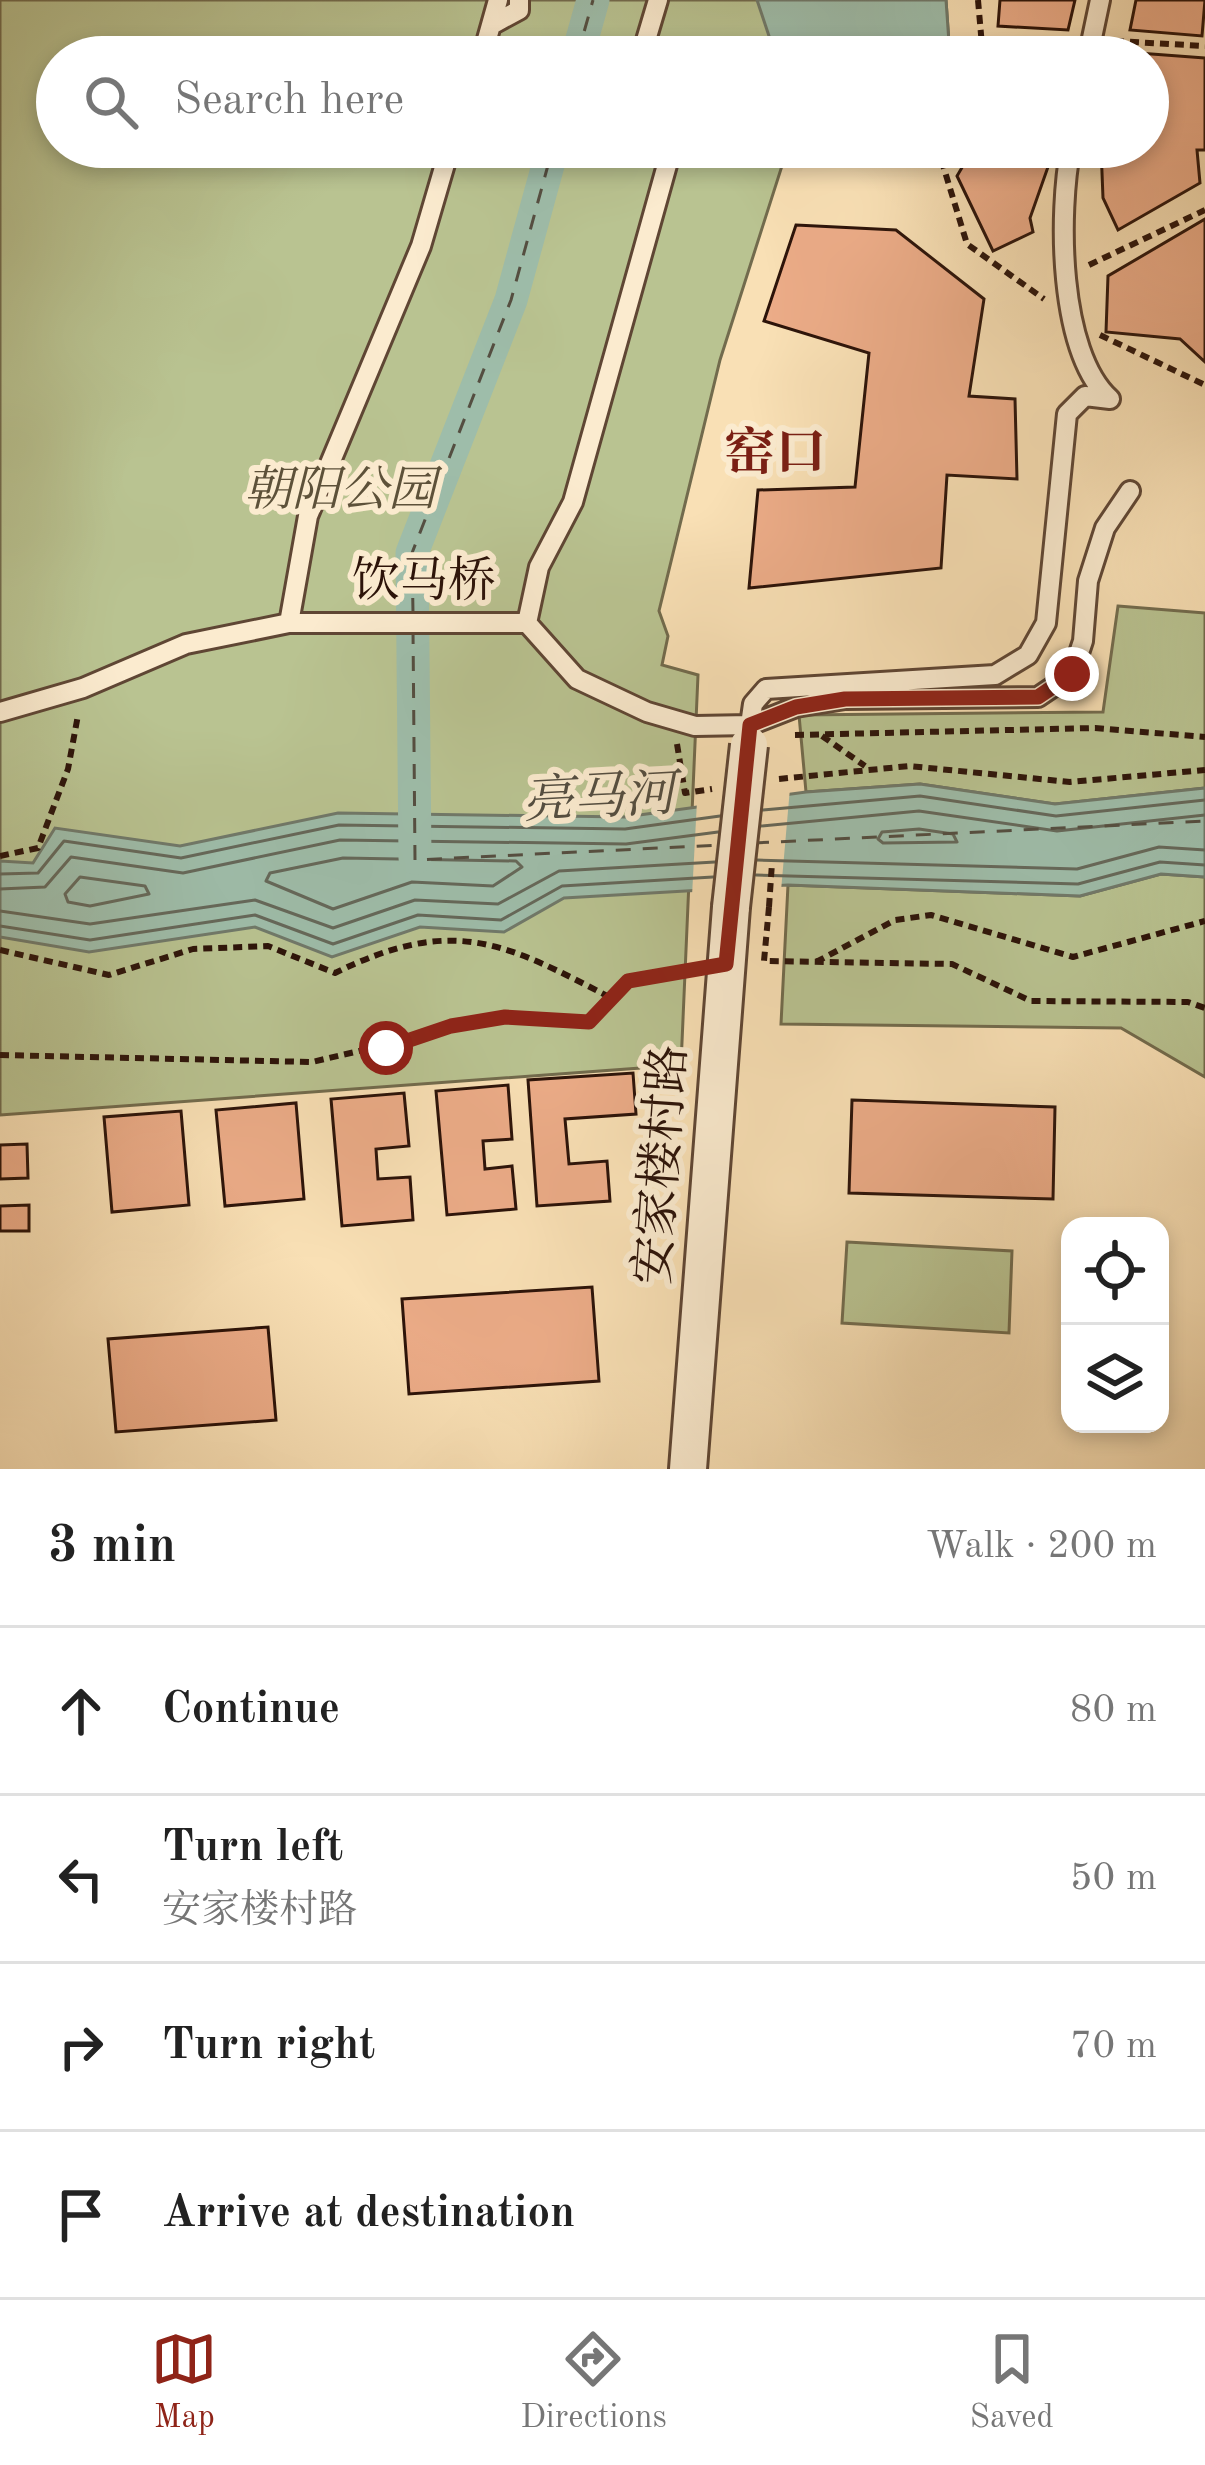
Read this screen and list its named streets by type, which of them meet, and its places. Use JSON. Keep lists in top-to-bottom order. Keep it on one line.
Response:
{"streets":{"street":["安家楼村路"],"lane":["饮马桥"]},"districts":["窑口"],"water":["亮马河"],"parks":["朝阳公园"],"page":{"search":"Search here","heading":["3 min","Walk · 200 m"],"list":[["Continue","80 m"],["Turn left","安家楼村路","50 m"],["Turn right","70 m"],"Arrive at destination"],"nav":["Map","Directions","Saved"]}}
